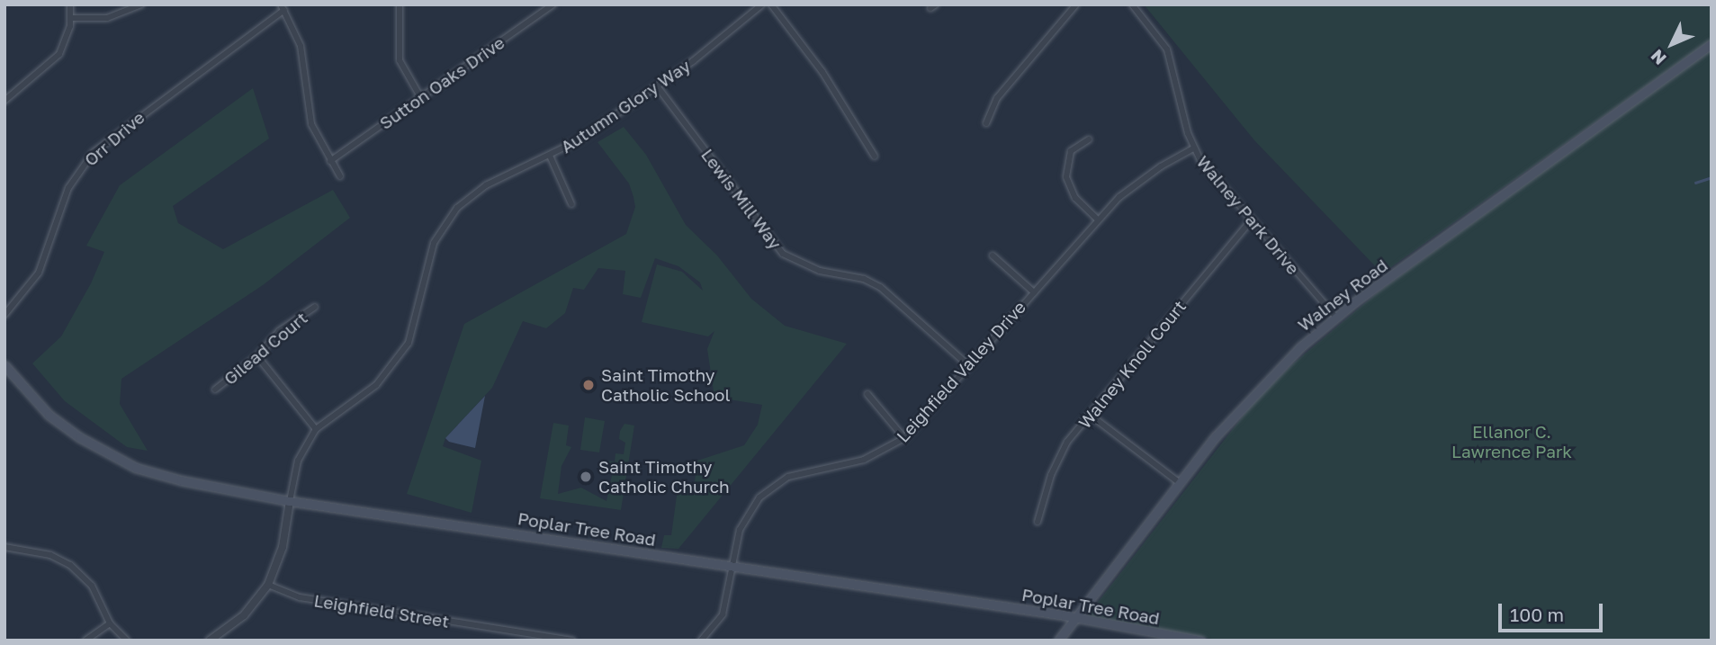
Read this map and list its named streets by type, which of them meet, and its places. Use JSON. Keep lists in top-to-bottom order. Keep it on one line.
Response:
{"streets":{"main road":["Walney Road","Poplar Tree Road"],"street":["Sutton Oaks Drive","Autumn Glory Way","Orr Drive","Lewis Mill Way","Walney Park Drive","Gilead Court","Walney Knoll Court","Leighfield Valley Drive","Leighfield Street"]},"crossings":[["Autumn Glory Way","Lewis Mill Way"],["Autumn Glory Way","Poplar Tree Road"],["Lewis Mill Way","Leighfield Valley Drive"],["Walney Park Drive","Walney Road"],["Walney Park Drive","Walney Knoll Court"],["Walney Park Drive","Leighfield Valley Drive"],["Walney Road","Poplar Tree Road"],["Leighfield Valley Drive","Poplar Tree Road"]],"parks":["Ellanor C. Lawrence Park"],"places":["Saint Timothy Catholic School","Saint Timothy Catholic Church"],"scale_bar":"100 m","north":"bottom left"}
